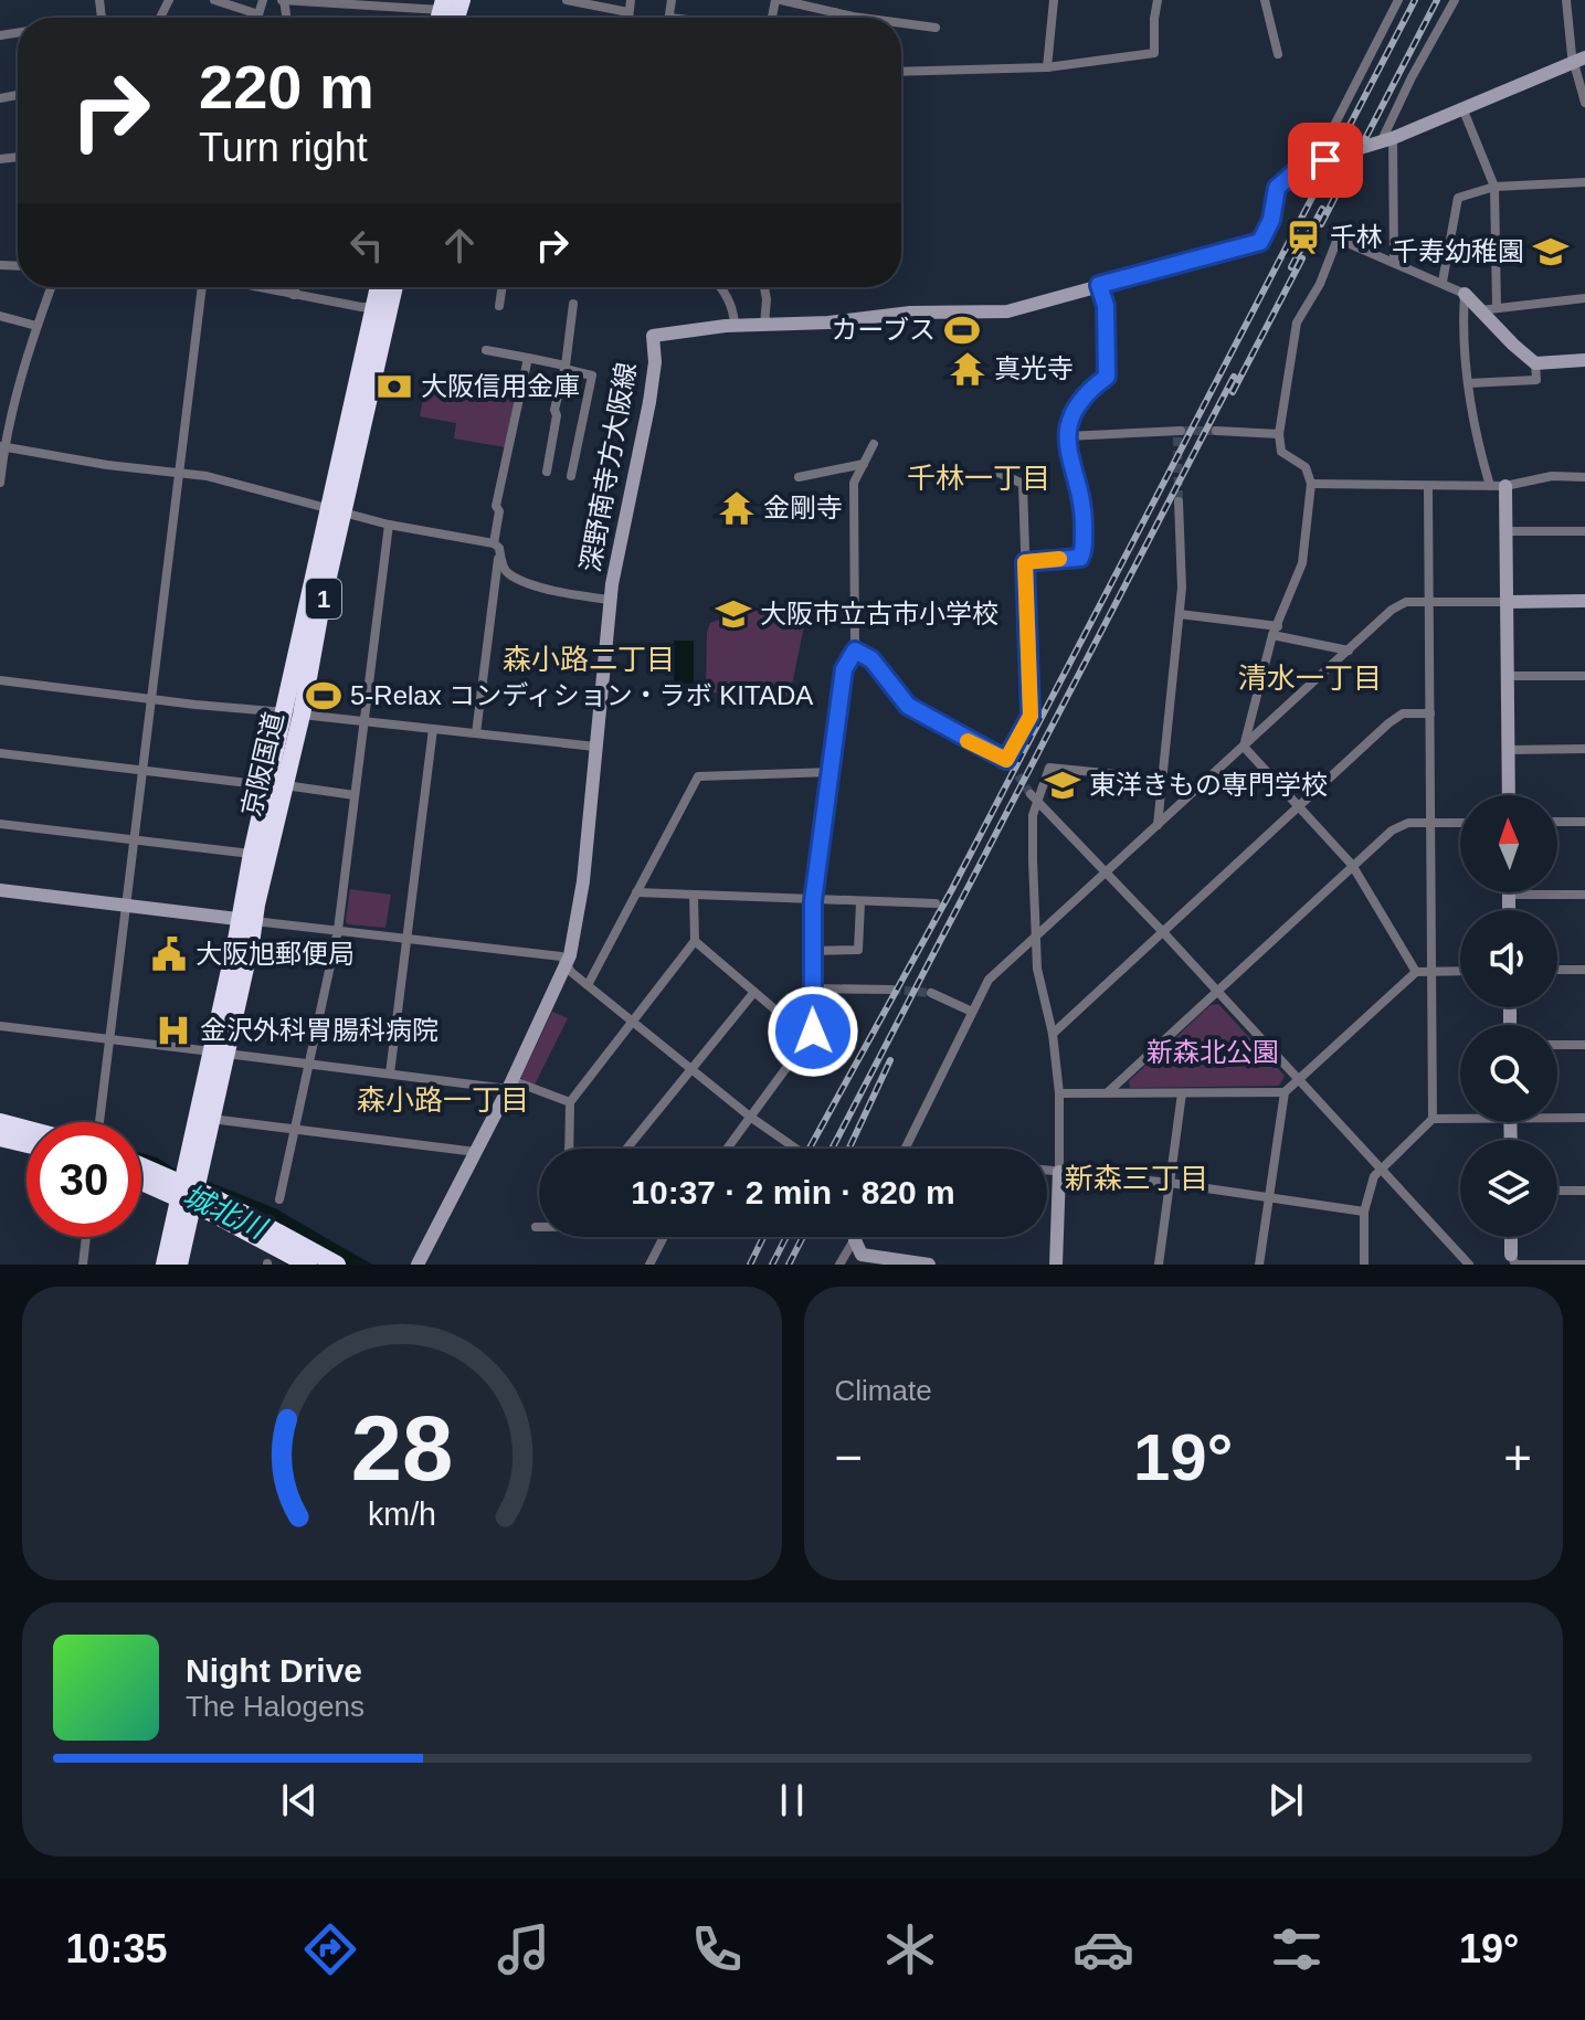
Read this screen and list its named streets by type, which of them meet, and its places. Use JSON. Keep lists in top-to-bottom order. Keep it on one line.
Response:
{"streets":{"highway":["1","京阪国道"],"main road":["深野南寺方大阪線"]},"districts":["千林一丁目","森小路二丁目","清水一丁目","森小路一丁目","新森三丁目"],"water":["城北川"],"parks":["新森北公園"],"places":{"station":["千林"],"school or university":["千寿幼稚園","大阪市立古市小学校","東洋きもの専門学校"],"sports":["カーブス","5-Relax コンディション・ラボ KITADA"],"temple":["真光寺","金剛寺"],"bank":["大阪信用金庫"],"public building":["大阪旭郵便局"],"hospital":["金沢外科胃腸科病院"]},"north":"top","page":{"turn":["220 m","Turn right"],"limit":"30","trip":"10:37 · 2 min · 820 m","tile":"Climate","heat":["−","19°","+"],"song":["Night Drive","The Halogens"],"tabs":["10:35","19°"],"gauge":["28","km/h"]}}
